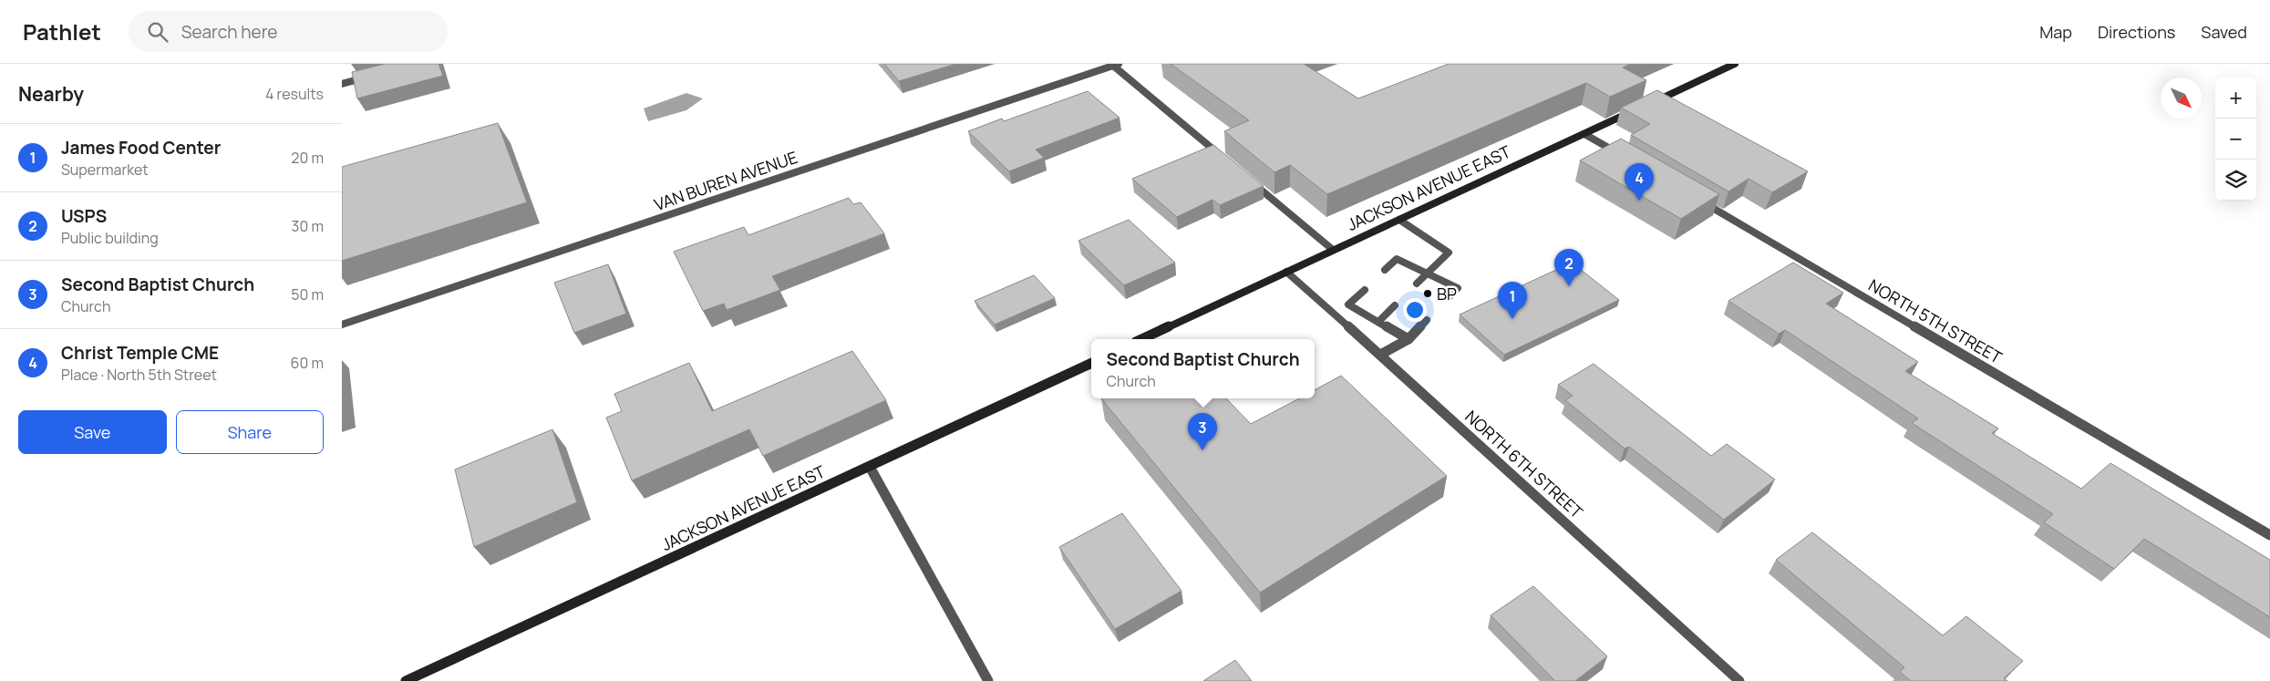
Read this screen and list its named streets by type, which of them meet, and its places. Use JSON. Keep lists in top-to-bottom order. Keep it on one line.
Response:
{"streets":{"main road":["JACKSON AVENUE EAST"],"street":["VAN BUREN AVENUE","NORTH 5TH STREET","NORTH 6TH STREET"]},"crossings":[["JACKSON AVENUE EAST","NORTH 6TH STREET"]],"places":["BP"],"north":"bottom right","page":{"header":"Pathlet","search":"Search here","nav":["Map","Directions","Saved"],"heading":["Nearby","4 results"],"map_buttons":["+","−"],"list":[{"mark":"1","name":"James Food Center","note":"Supermarket","value":"20 m"},{"mark":"2","name":"USPS","note":"Public building","value":"30 m"},{"mark":"3","name":"Second Baptist Church","note":"Church","value":"50 m"},{"mark":"4","name":"Christ Temple CME","note":"Place · North 5th Street","value":"60 m"}],"pins":["4","2","1","3"],"popup":["Second Baptist Church","Church"],"buttons":["Save","Share"]}}
